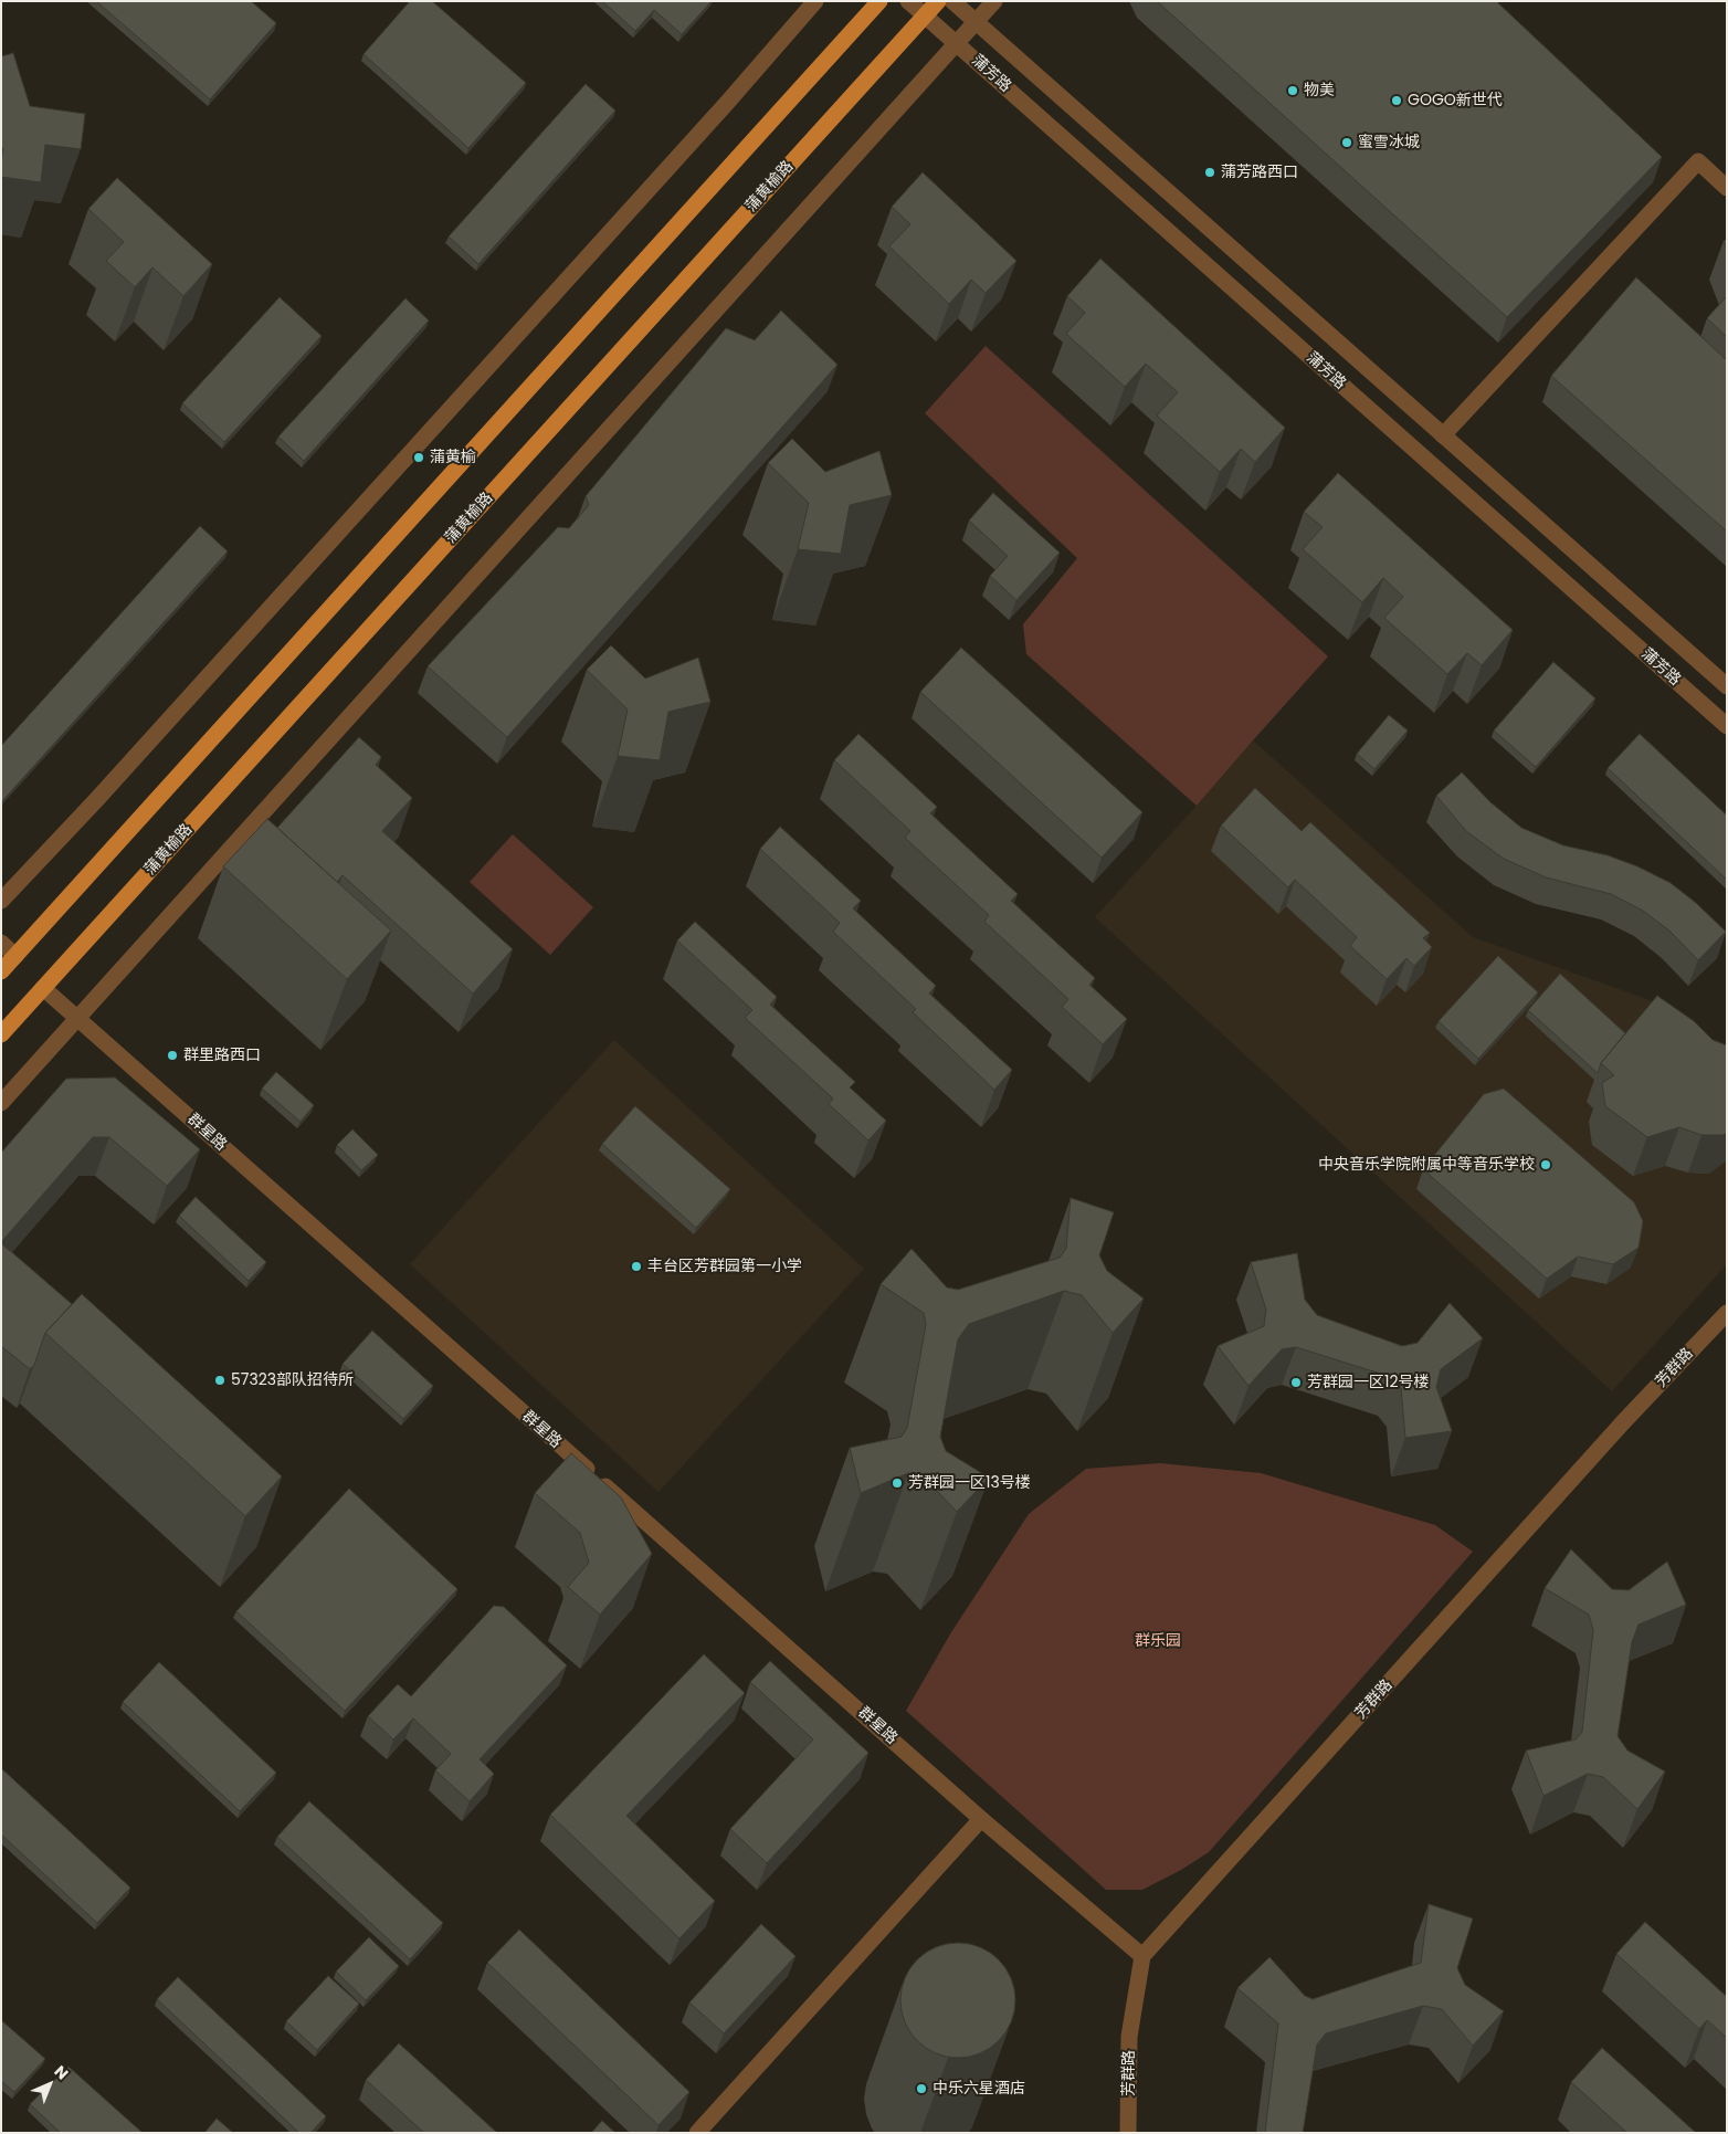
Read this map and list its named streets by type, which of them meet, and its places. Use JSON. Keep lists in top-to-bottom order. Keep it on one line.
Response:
{"streets":{"main road":["蒲黄榆路"],"street":["蒲芳路","群星路","芳群路"]},"crossings":[["蒲芳路","蒲黄榆路"],["蒲黄榆路","群星路"],["群星路","芳群路"]],"parks":["群乐园"],"places":["物美","GOGO新世代","蜜雪冰城","蒲芳路西口","蒲黄榆","群里路西口","中央音乐学院附属中等音乐学校","丰台区芳群园第一小学","57323部队招待所","芳群园一区12号楼","芳群园一区13号楼","中乐六星酒店"],"north":"top right"}
